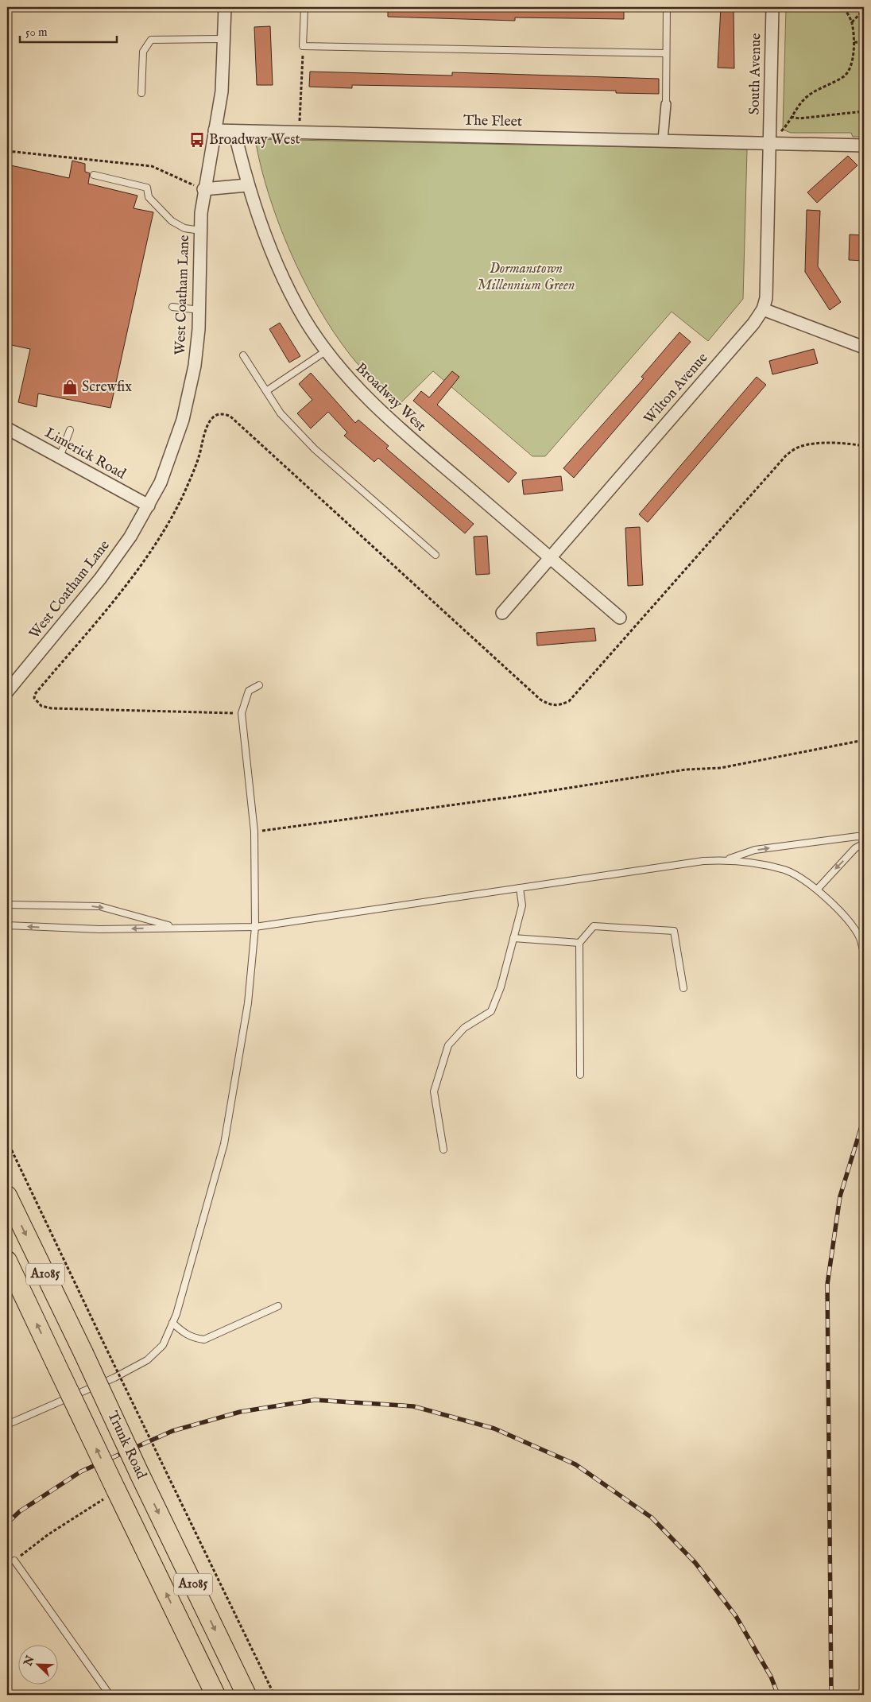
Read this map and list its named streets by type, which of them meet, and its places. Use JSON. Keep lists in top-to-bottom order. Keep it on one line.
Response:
{"streets":{"main road":["A1085","Trunk Road"],"street":["South Avenue","The Fleet","West Coatham Lane","Wilton Avenue","Broadway West","Limerick Road"]},"crossings":[["South Avenue","The Fleet"],["South Avenue","Wilton Avenue"],["The Fleet","West Coatham Lane"],["The Fleet","Wilton Avenue"],["The Fleet","Broadway West"],["West Coatham Lane","Limerick Road"],["Wilton Avenue","Broadway West"]],"parks":["Dormanstown Millennium Green"],"places":{"bus stop":["Broadway West"],"shop":["Screwfix"]},"scale_bar":"50 m","north":"top left"}
